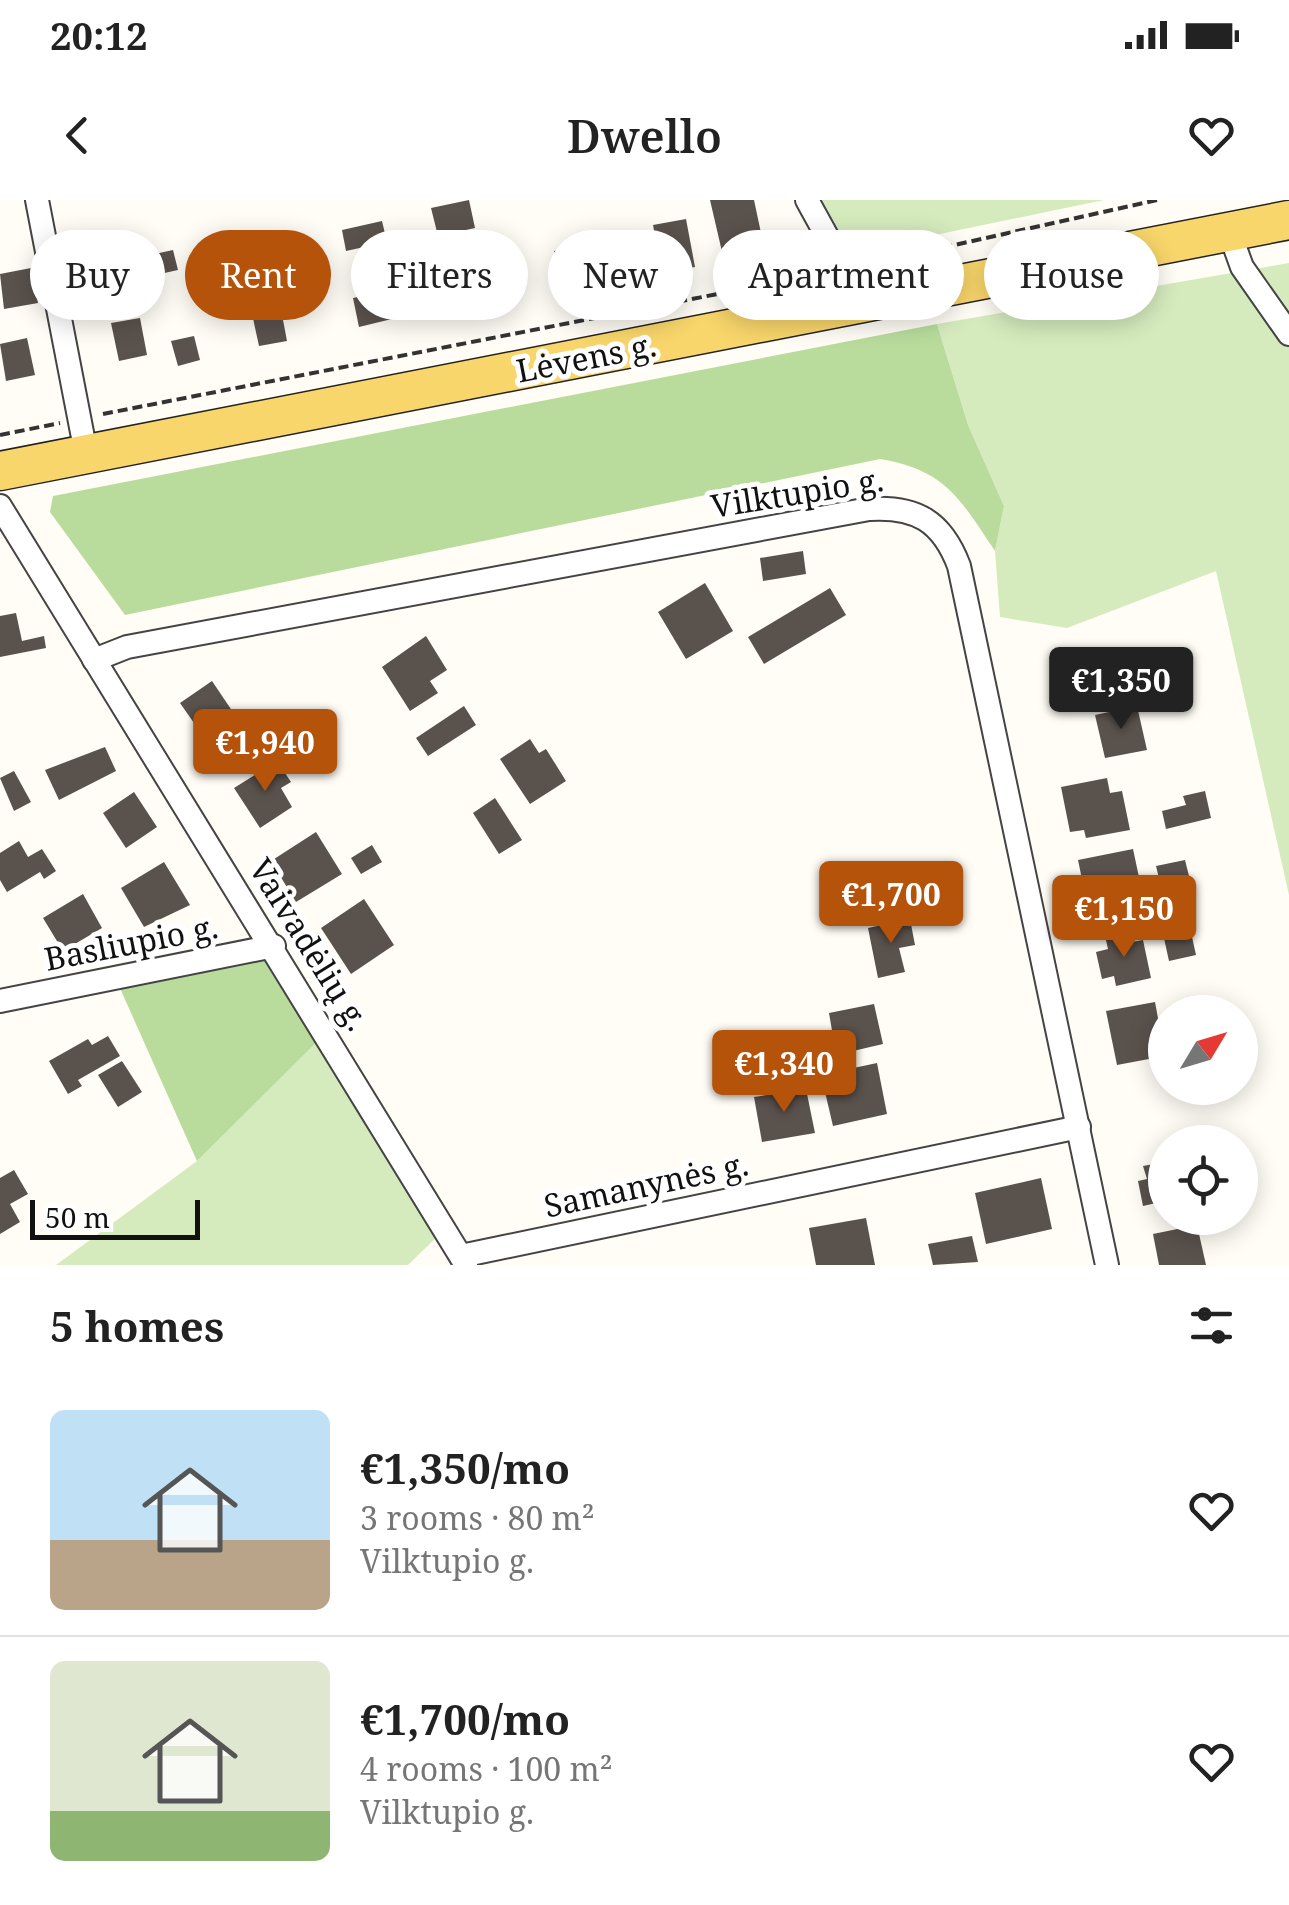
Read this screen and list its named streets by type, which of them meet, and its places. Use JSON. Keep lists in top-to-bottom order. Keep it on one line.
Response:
{"streets":{"main road":["Lėvens g."],"street":["Vilktupio g.","Basliupio g.","Vaivadėlių g.","Samanynės g."]},"crossings":[["Vilktupio g.","Vaivadėlių g."],["Vilktupio g.","Samanynės g."],["Basliupio g.","Vaivadėlių g."],["Vaivadėlių g.","Samanynės g."]],"scale_bar":"50 m","north":"top right","page":{"status":"20:12","header":"Dwello","chip":["Buy","Rent","Filters","New","Apartment","House"],"price":["€1,350","€1,940","€1,700","€1,150","€1,340"],"scale":"50 m","heading":"5 homes","list":[{"name":"€1,350/mo","note":"3 rooms · 80 m² · Vilktupio g."},{"name":"€1,700/mo","note":"4 rooms · 100 m² · Vilktupio g."}]}}
